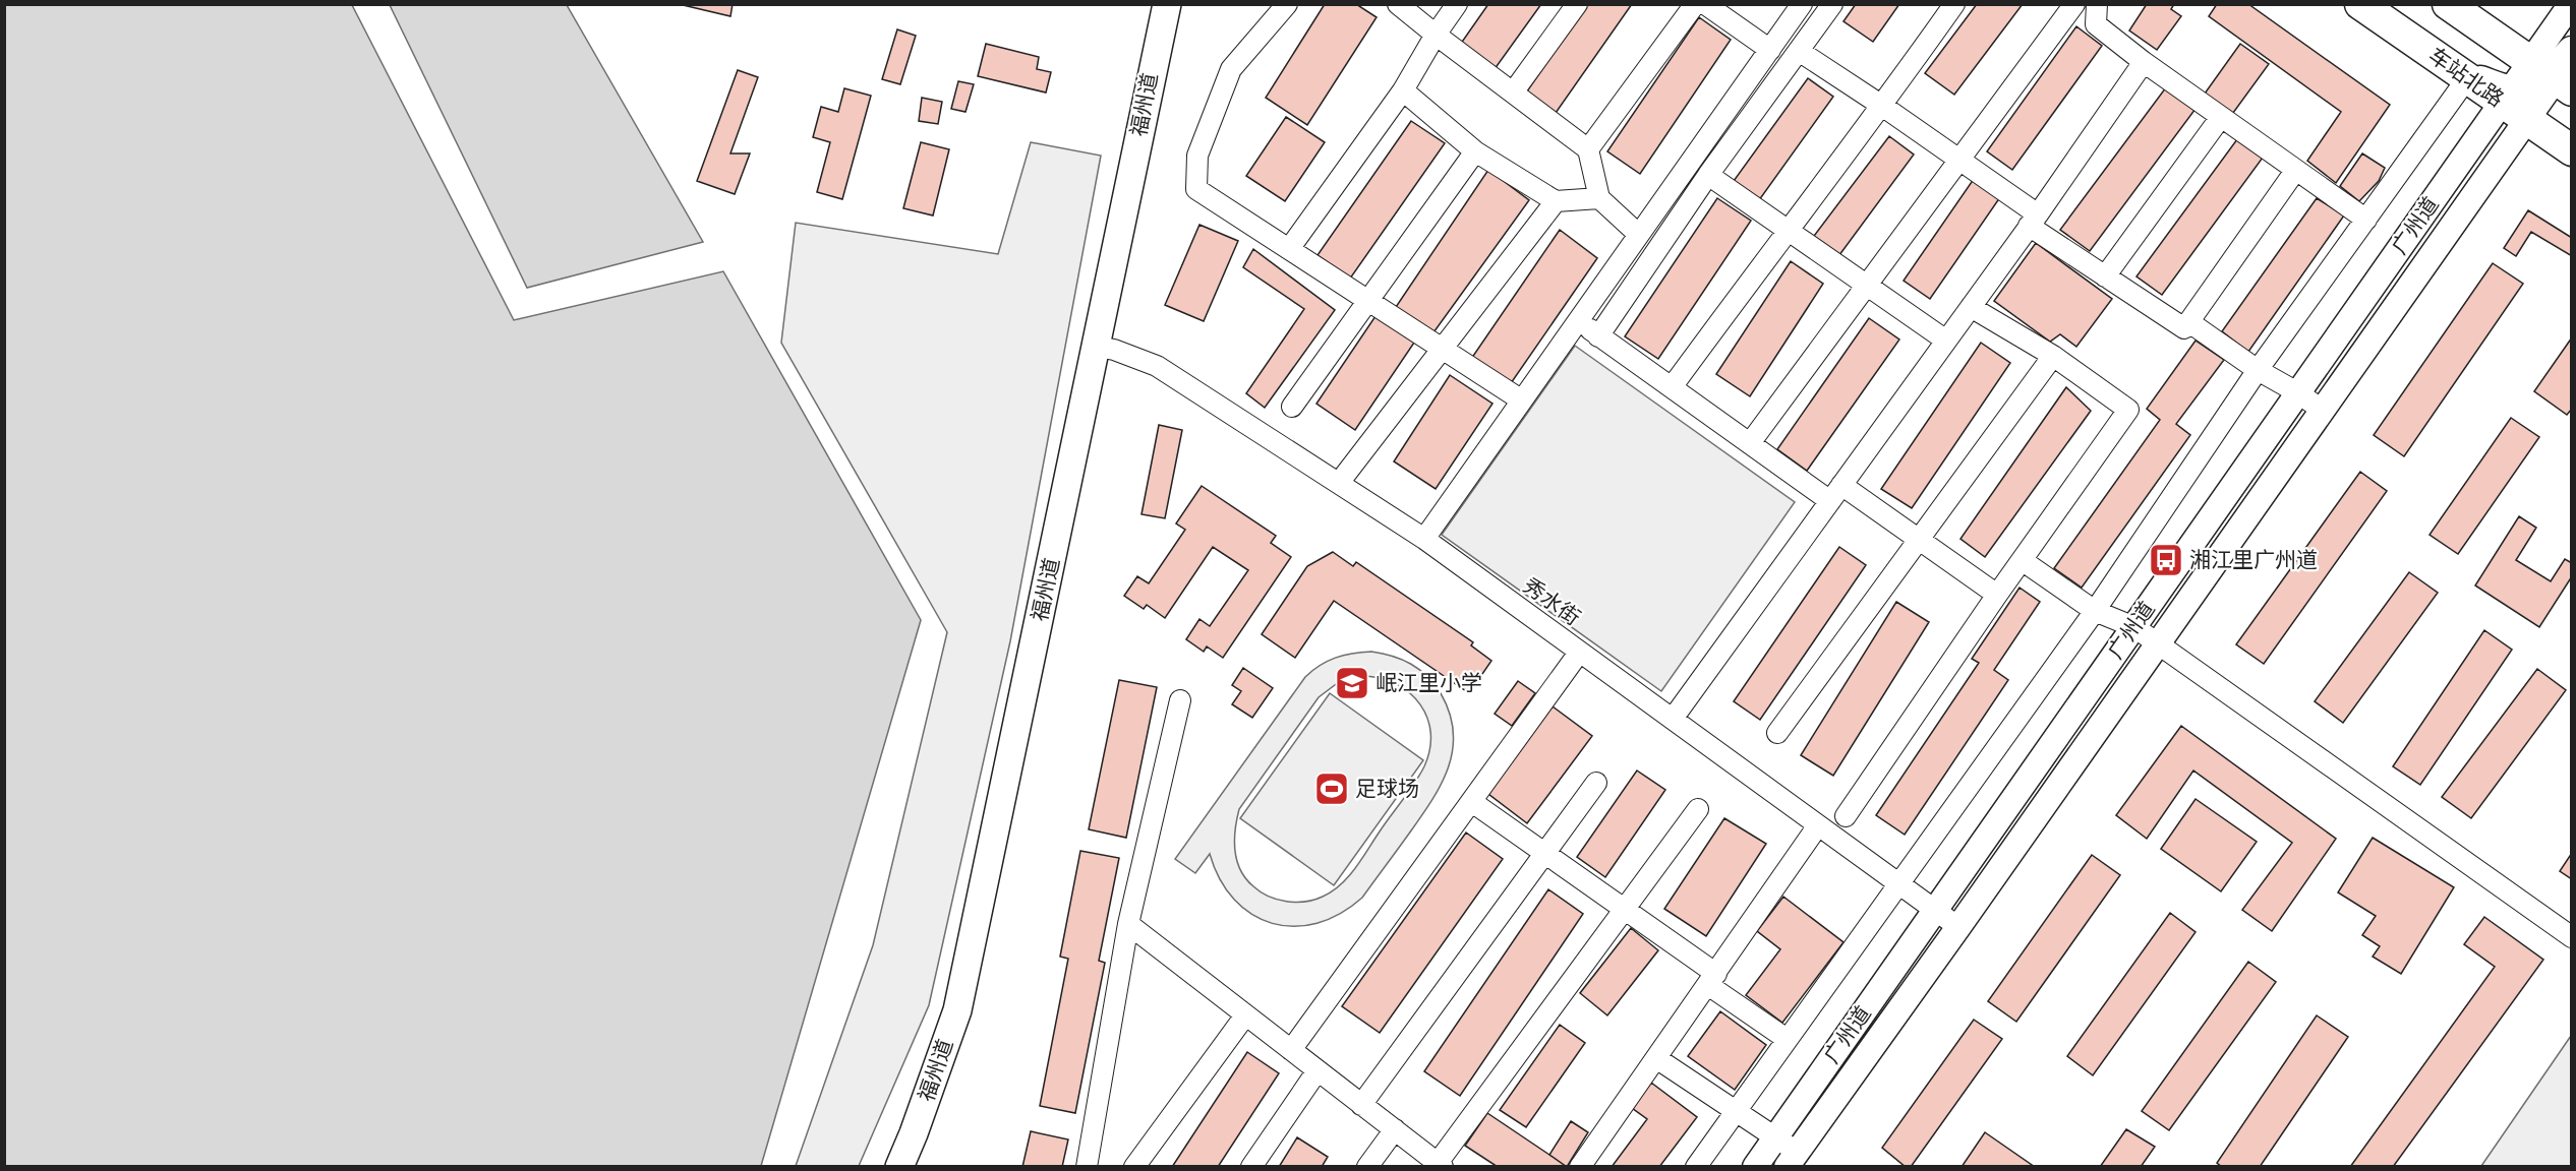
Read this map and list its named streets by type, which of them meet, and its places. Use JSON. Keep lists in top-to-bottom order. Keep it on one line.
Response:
{"streets":{"main road":["车站北路","福州道"],"street":["广州道","秀水街"]},"crossings":[["车站北路","广州道"],["福州道","秀水街"],["广州道","秀水街"]],"places":{"bus stop":["湘江里广州道"],"school or university":["岷江里小学"],"sports":["足球场"]}}
